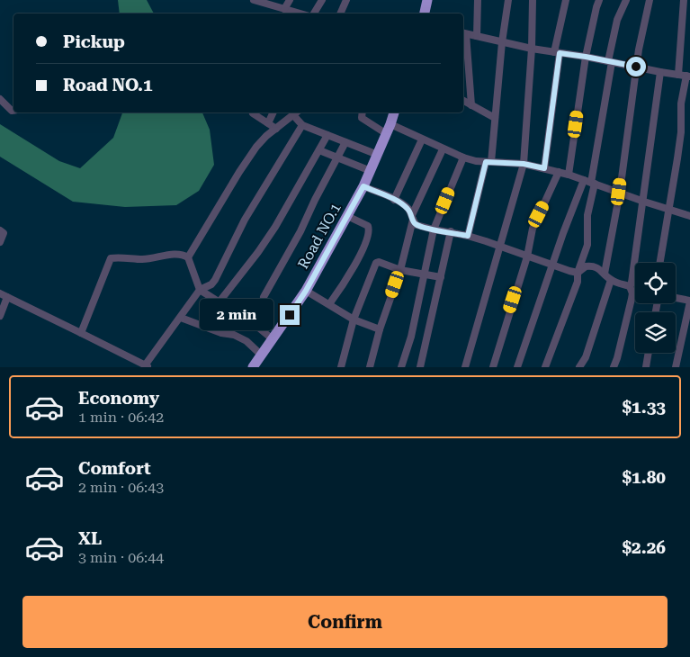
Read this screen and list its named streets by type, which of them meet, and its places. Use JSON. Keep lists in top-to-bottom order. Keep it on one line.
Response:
{"streets":{"highway":["Road NO.1"]},"page":{"banner":["Pickup","Road NO.1"],"bubble":"2 min","list":[{"name":"Economy","note":"1 min · 06:42","value":"$1.33"},{"name":"Comfort","note":"2 min · 06:43","value":"$1.80"},{"name":"XL","note":"3 min · 06:44","value":"$2.26"}],"buttons":"Confirm"}}
